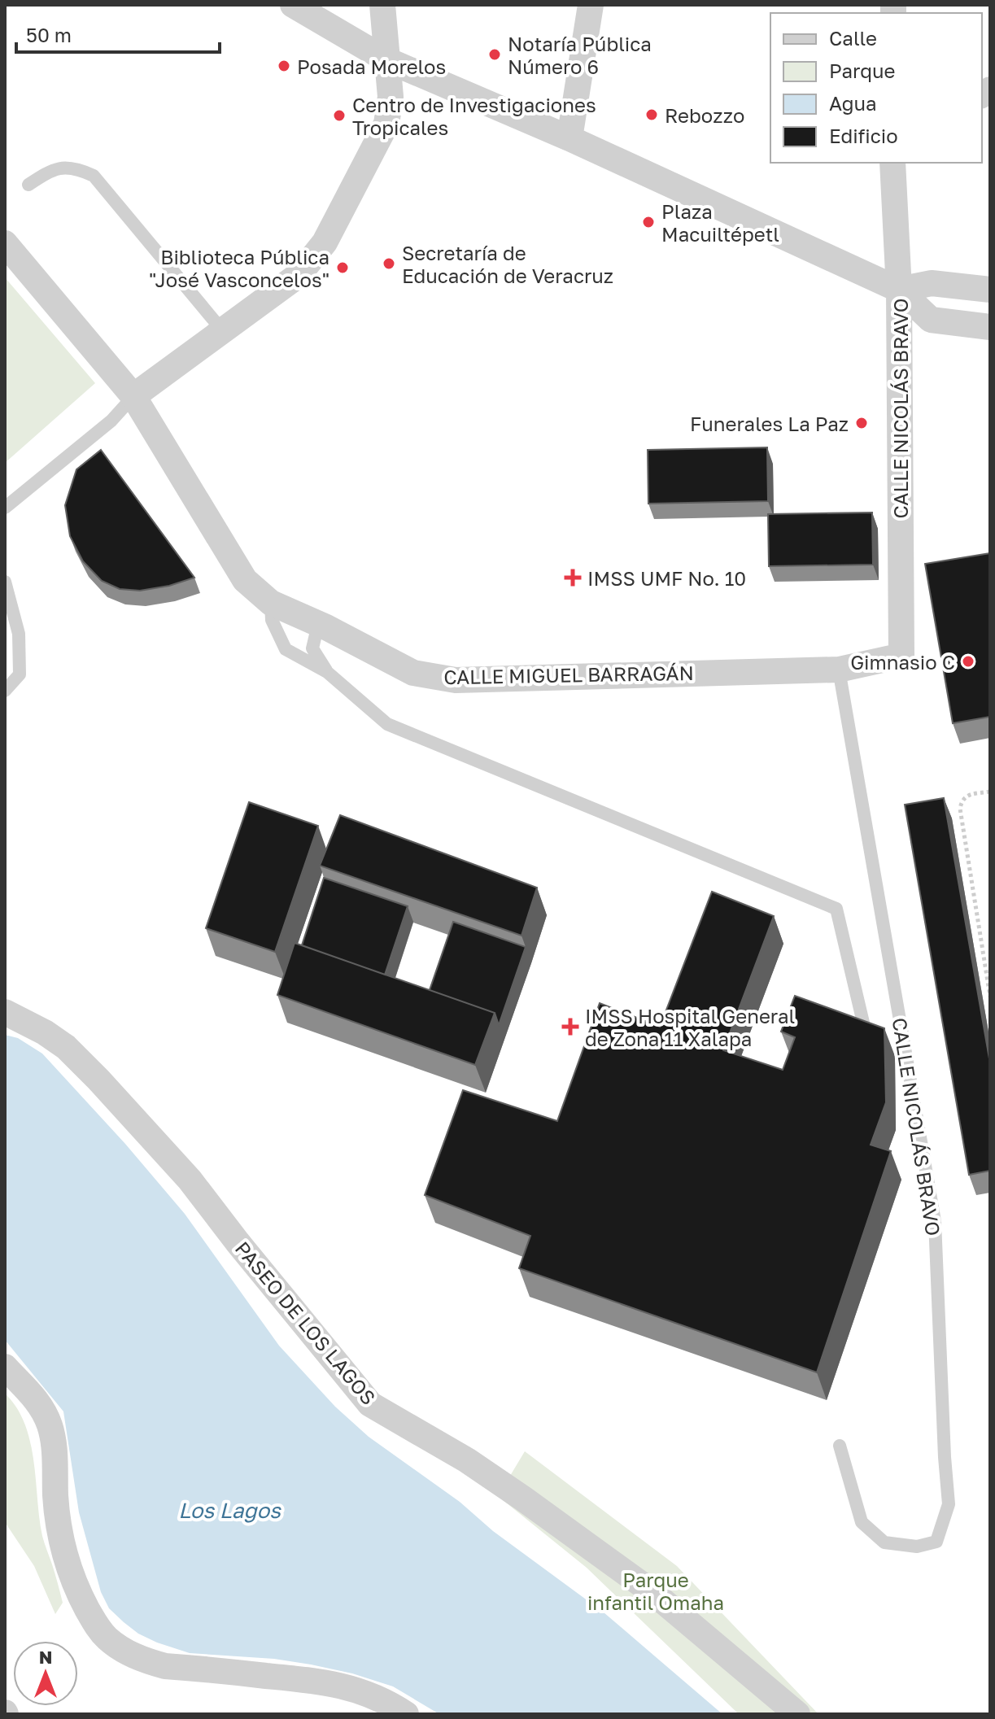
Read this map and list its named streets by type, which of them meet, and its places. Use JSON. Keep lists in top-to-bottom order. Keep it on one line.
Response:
{"streets":{"street":["CALLE NICOLÁS BRAVO","CALLE MIGUEL BARRAGÁN","PASEO DE LOS LAGOS"]},"crossings":[["CALLE NICOLÁS BRAVO","CALLE MIGUEL BARRAGÁN"]],"water":["Los Lagos"],"parks":["Parque infantil Omaha"],"places":{"other":["Notaría Pública Número 6","Posada Morelos","Rebozzo","Centro de Investigaciones Tropicales","Plaza Macuiltépetl","Secretaría de Educación de Veracruz","Biblioteca Pública \"José Vasconcelos\"","Funerales La Paz","Gimnasio C"],"health":["IMSS UMF No. 10","IMSS Hospital General de Zona 11 Xalapa"]},"legend":["Calle","Parque","Agua","Edificio"],"scale_bar":"50 m","north":"top"}
